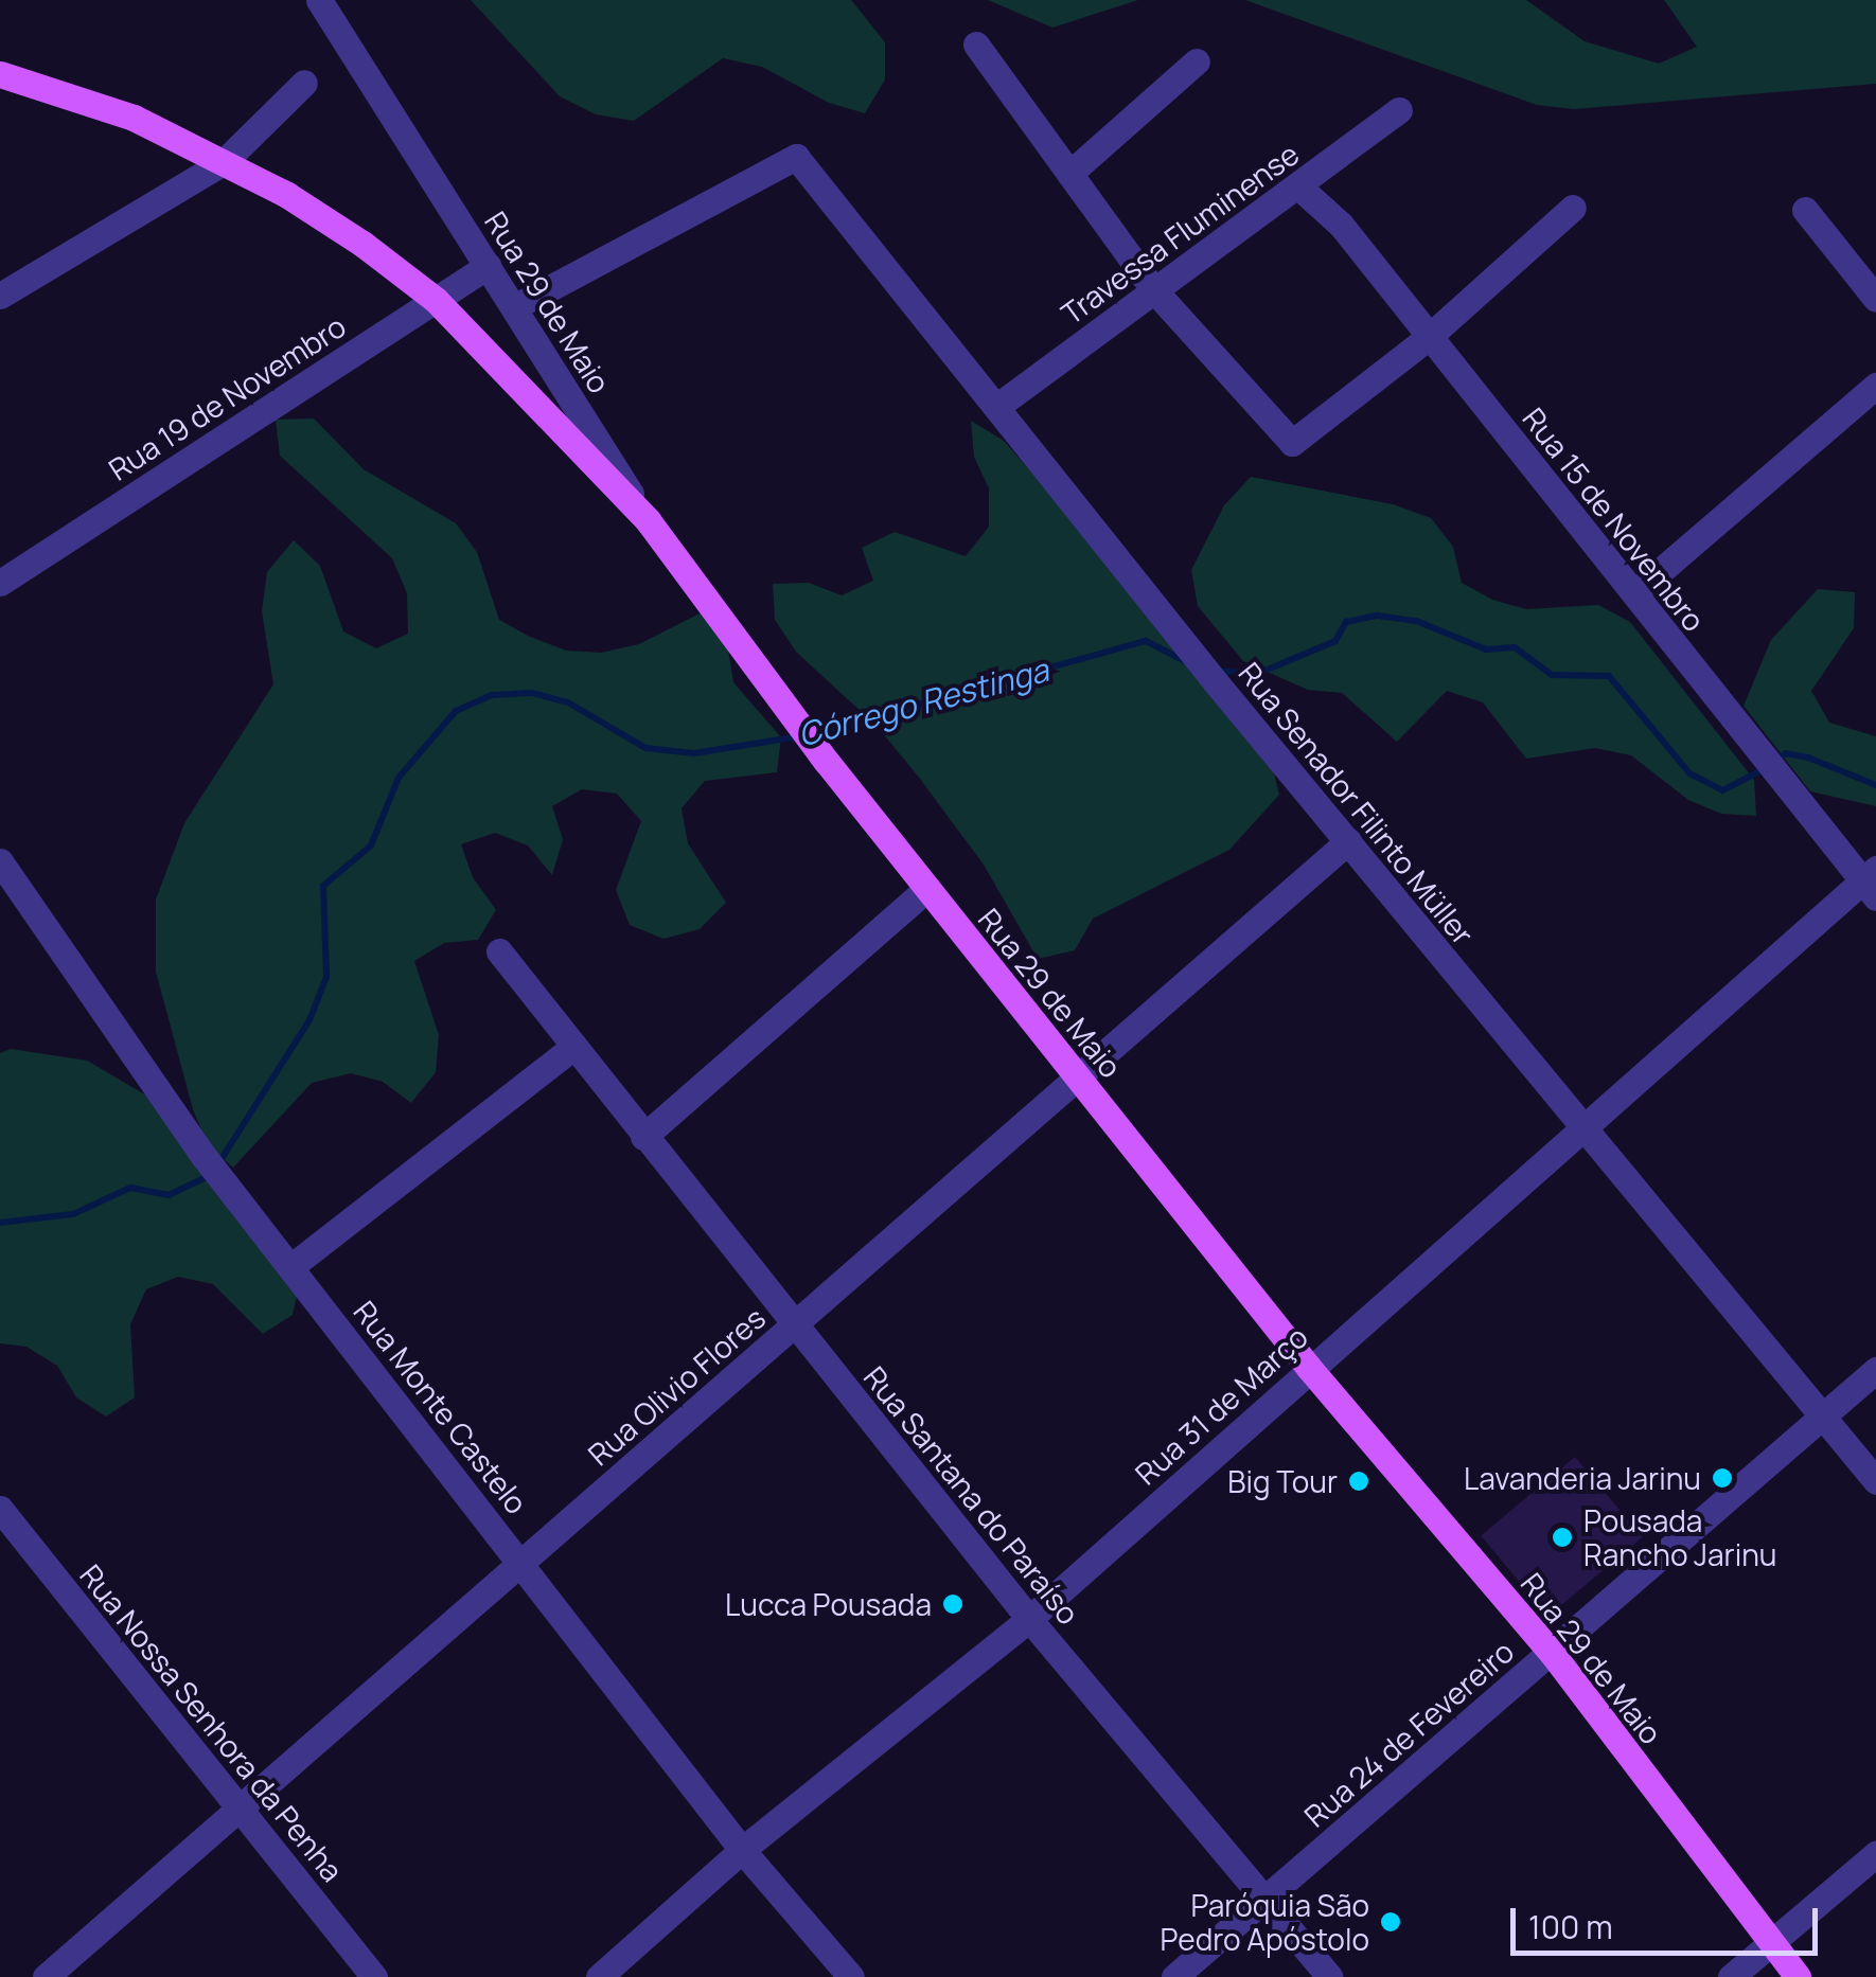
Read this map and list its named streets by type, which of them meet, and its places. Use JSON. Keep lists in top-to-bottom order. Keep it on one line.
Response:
{"streets":{"main road":["Rua 29 de Maio"],"street":["Travessa Fluminense","Rua 19 de Novembro","Rua 15 de Novembro","Rua Senador Filinto Müller","Rua Olivio Flores","Rua 31 de Março","Rua Monte Castelo","Rua Santana do Paraíso","Rua Nossa Senhora da Penha","Rua 24 de Fevereiro"]},"crossings":[["Travessa Fluminense","Rua 15 de Novembro"],["Travessa Fluminense","Rua Senador Filinto Müller"],["Rua 29 de Maio","Rua 19 de Novembro"],["Rua 29 de Maio","Rua Senador Filinto Müller"],["Rua 29 de Maio","Rua Olivio Flores"],["Rua 29 de Maio","Rua 31 de Março"],["Rua 29 de Maio","Rua 24 de Fevereiro"],["Rua 15 de Novembro","Rua 31 de Março"],["Rua Senador Filinto Müller","Rua Olivio Flores"],["Rua Senador Filinto Müller","Rua 31 de Março"],["Rua Senador Filinto Müller","Rua 24 de Fevereiro"],["Rua Olivio Flores","Rua Monte Castelo"],["Rua Olivio Flores","Rua Santana do Paraíso"],["Rua Olivio Flores","Rua Nossa Senhora da Penha"],["Rua 31 de Março","Rua Monte Castelo"],["Rua 31 de Março","Rua Santana do Paraíso"],["Rua Santana do Paraíso","Rua 24 de Fevereiro"]],"water":["Córrego Restinga"],"places":["Lavanderia Jarinu","Big Tour","Pousada Rancho Jarinu","Lucca Pousada","Paróquia São Pedro Apóstolo"],"scale_bar":"100 m"}
